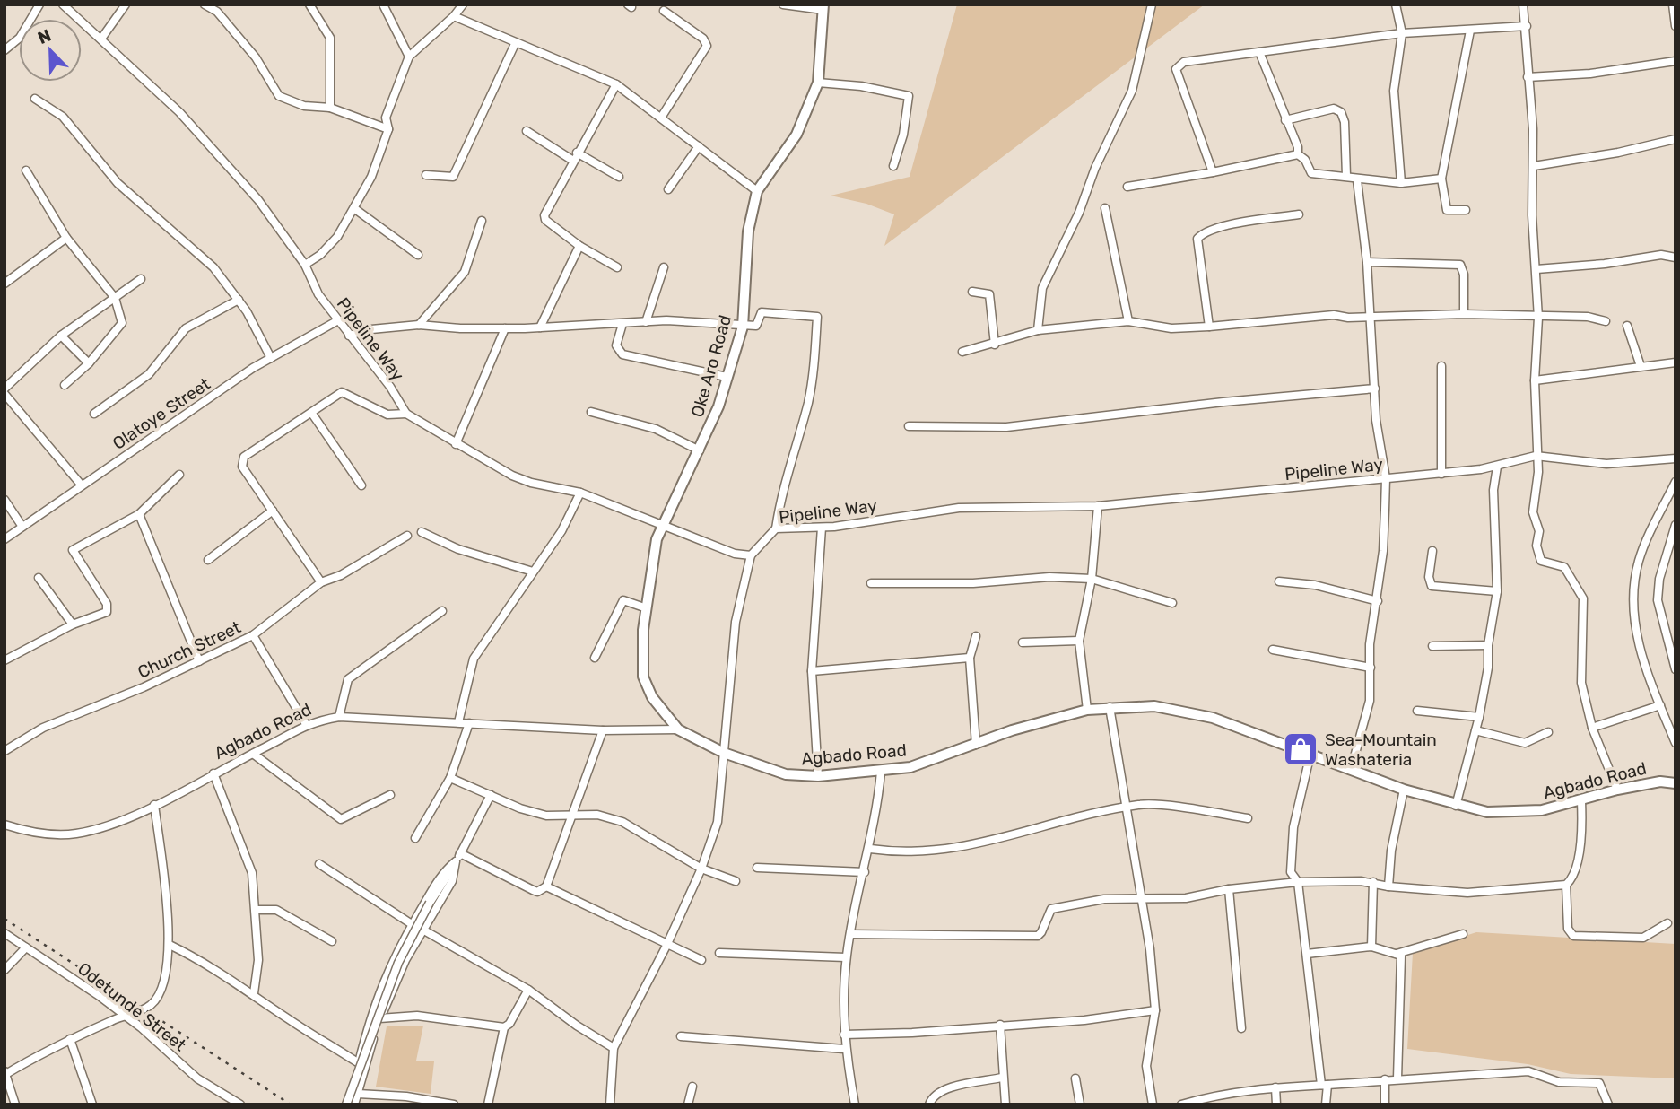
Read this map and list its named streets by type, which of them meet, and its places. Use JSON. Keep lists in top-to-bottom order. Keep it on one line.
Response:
{"streets":{"main road":["Oke Aro Road","Agbado Road"],"street":["Pipeline Way","Olatoye Street","Church Street","Odetunde Street"]},"crossings":[["Pipeline Way","Oke Aro Road"],["Pipeline Way","Olatoye Street"],["Oke Aro Road","Agbado Road"]],"places":{"shop":["Sea-Mountain Washateria"]},"north":"top left"}
